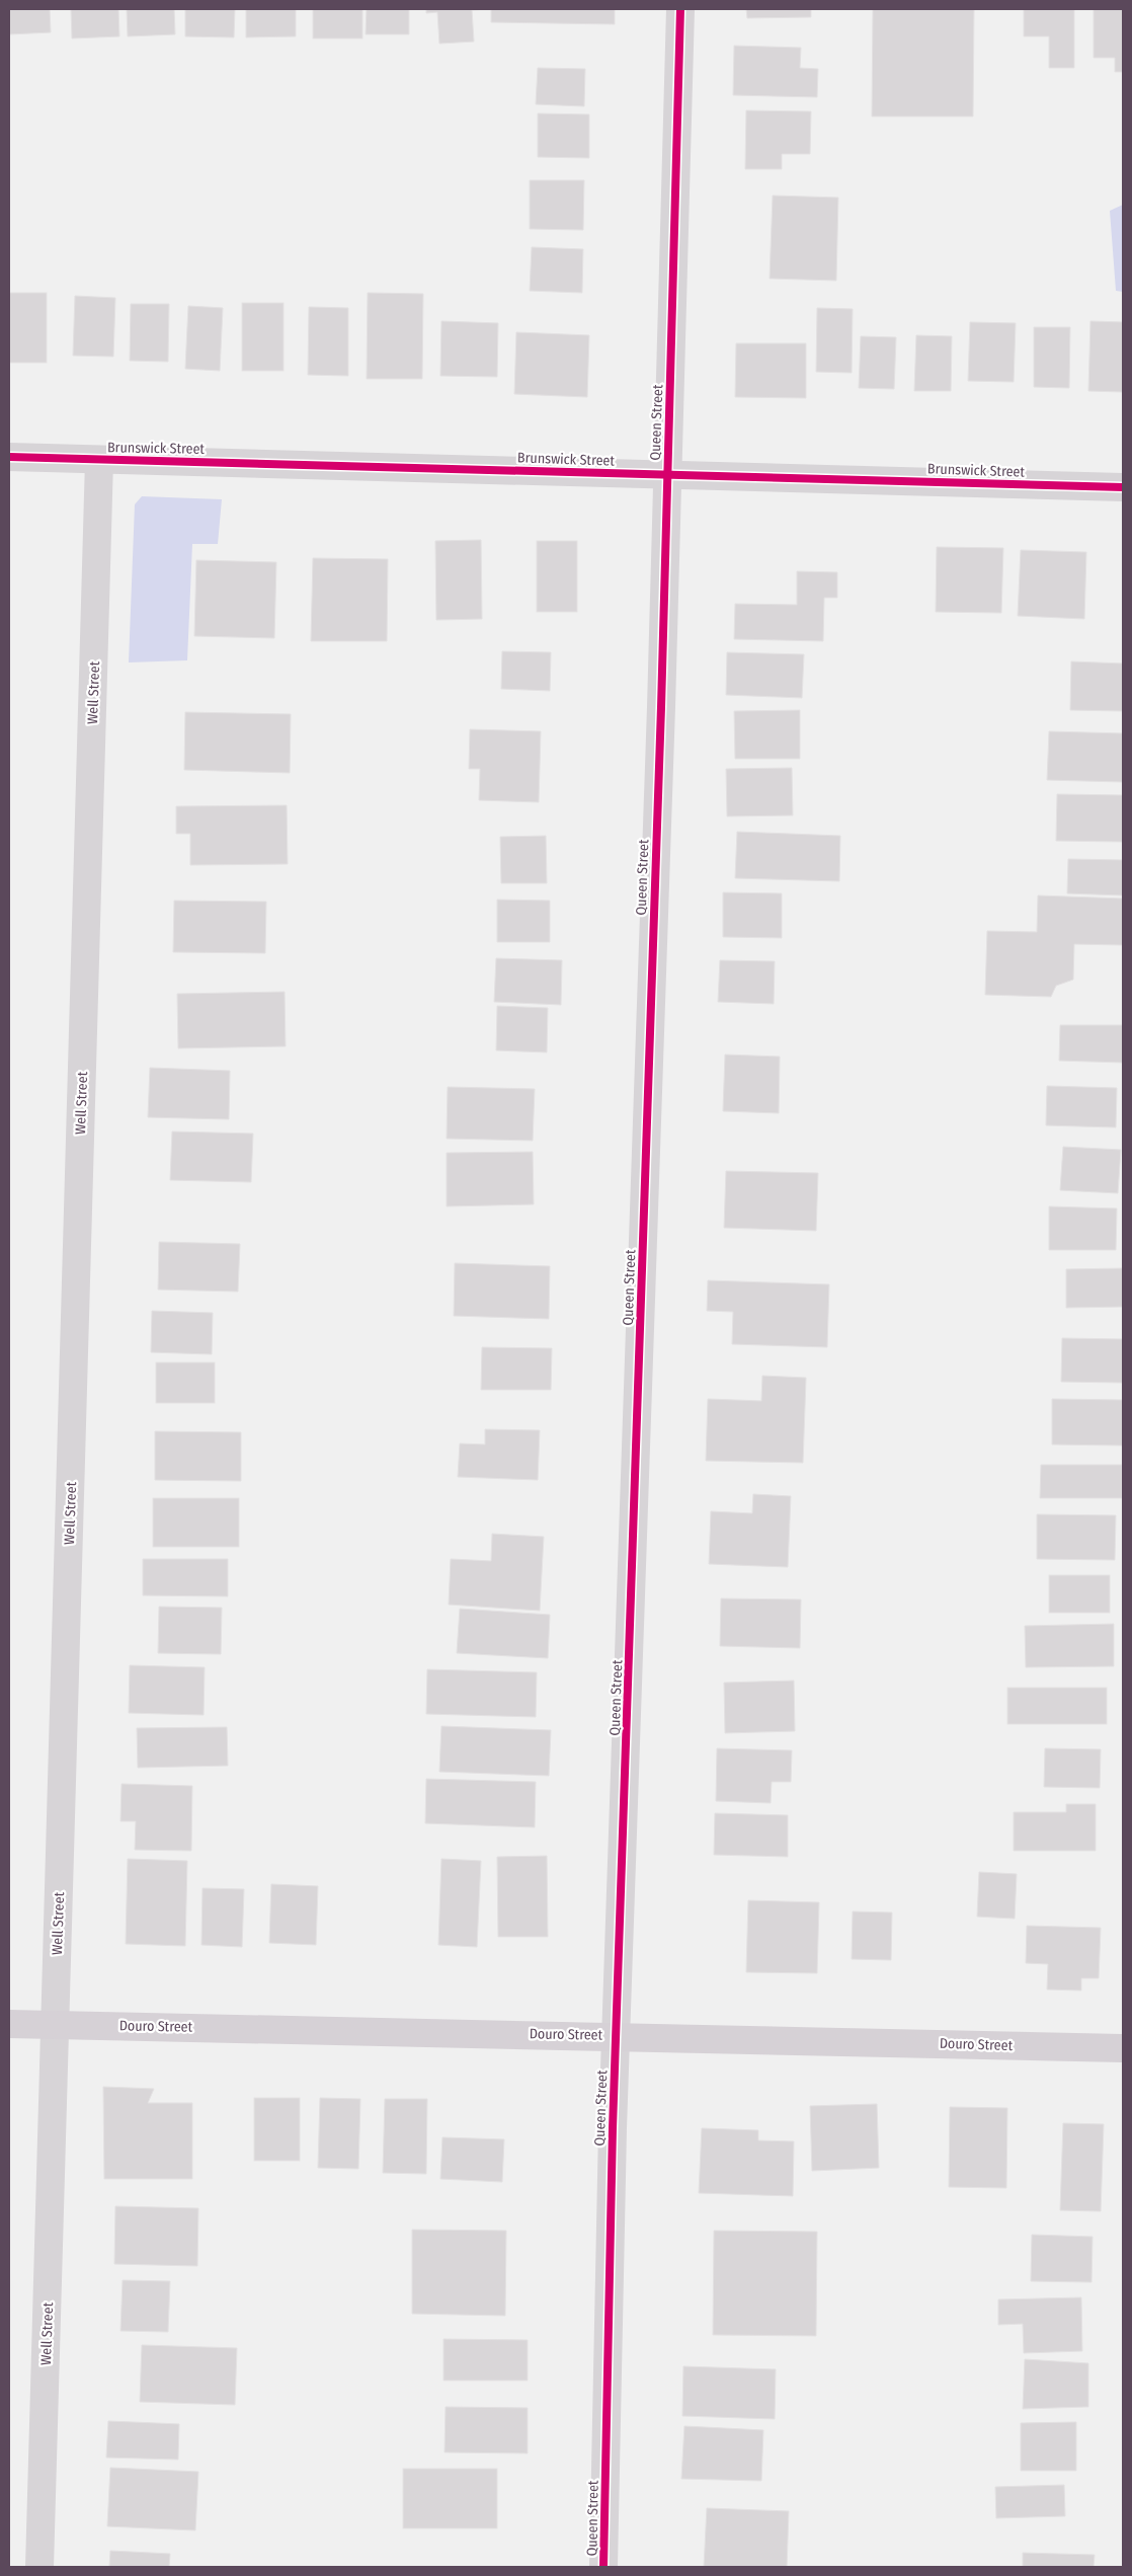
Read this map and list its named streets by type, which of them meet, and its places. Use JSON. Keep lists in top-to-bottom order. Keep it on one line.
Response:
{"streets":{"street":["Queen Street","Brunswick Street","Well Street","Douro Street"]},"crossings":[["Queen Street","Brunswick Street"],["Queen Street","Douro Street"],["Brunswick Street","Well Street"],["Well Street","Douro Street"]]}
